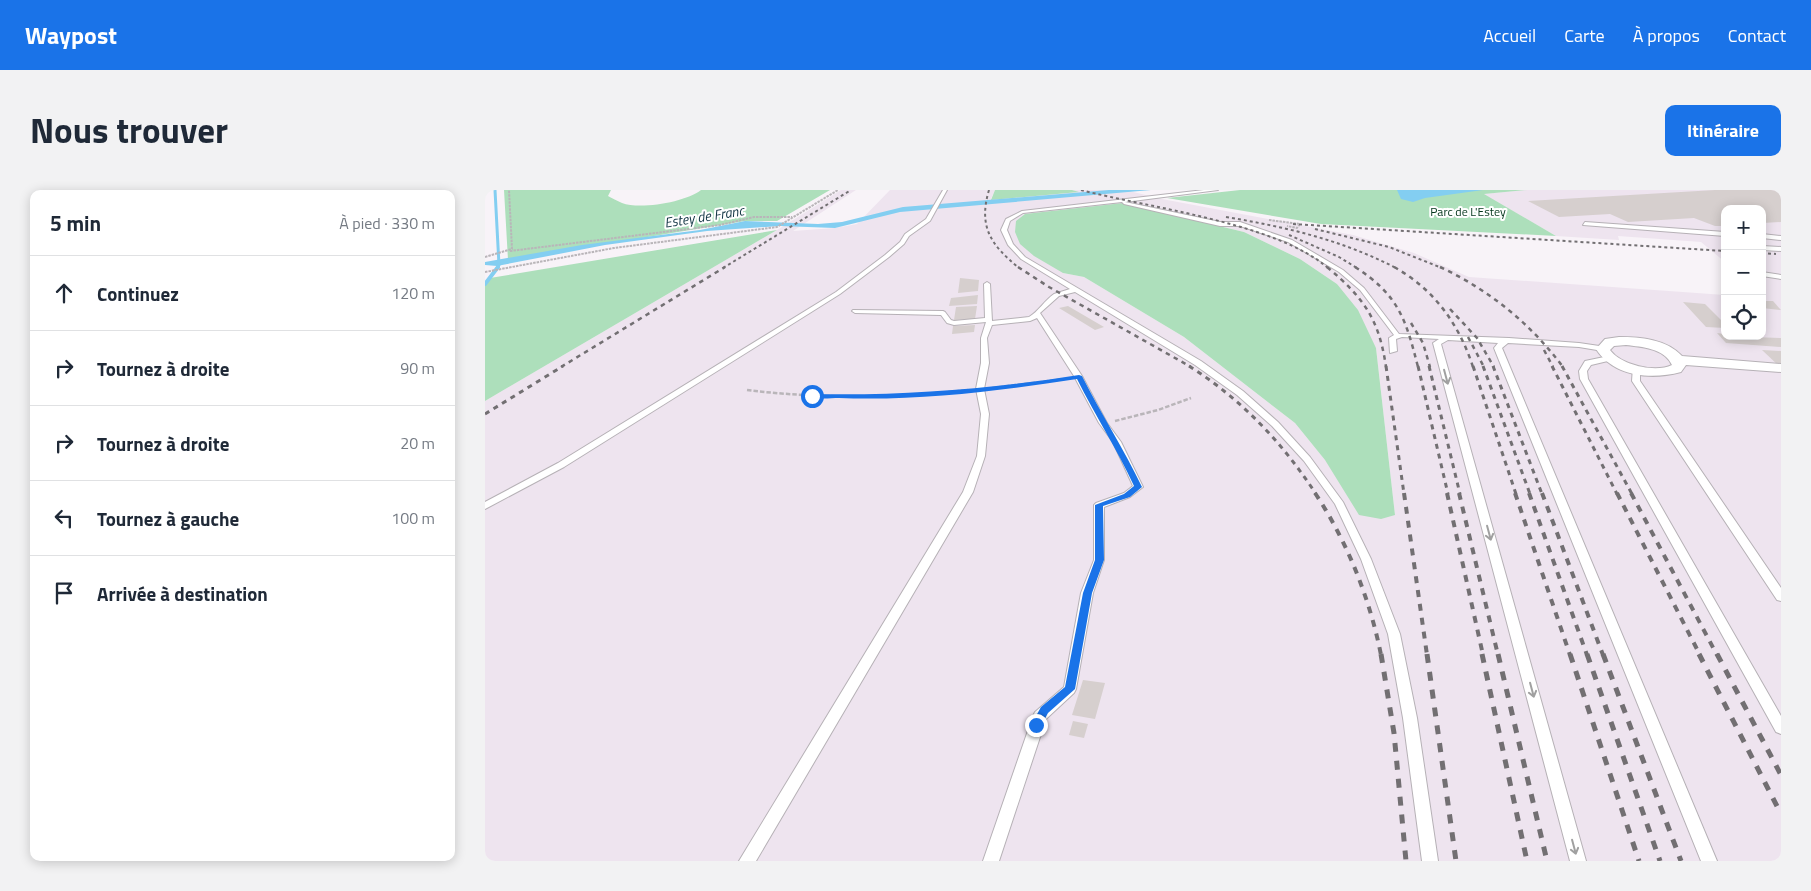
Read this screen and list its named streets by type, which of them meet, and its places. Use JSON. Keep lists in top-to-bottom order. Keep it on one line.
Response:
{"water":["Estey de Franc"],"parks":["Parc de L'Estey"],"page":{"header":"Waypost","nav":["Accueil","Carte","À propos","Contact"],"title":"Nous trouver","buttons":"Itinéraire","heading":["5 min","À pied · 330 m"],"map_buttons":["+","−"],"list":[["Continuez","120 m"],["Tournez à droite","90 m"],["Tournez à droite","20 m"],["Tournez à gauche","100 m"],"Arrivée à destination"]}}
